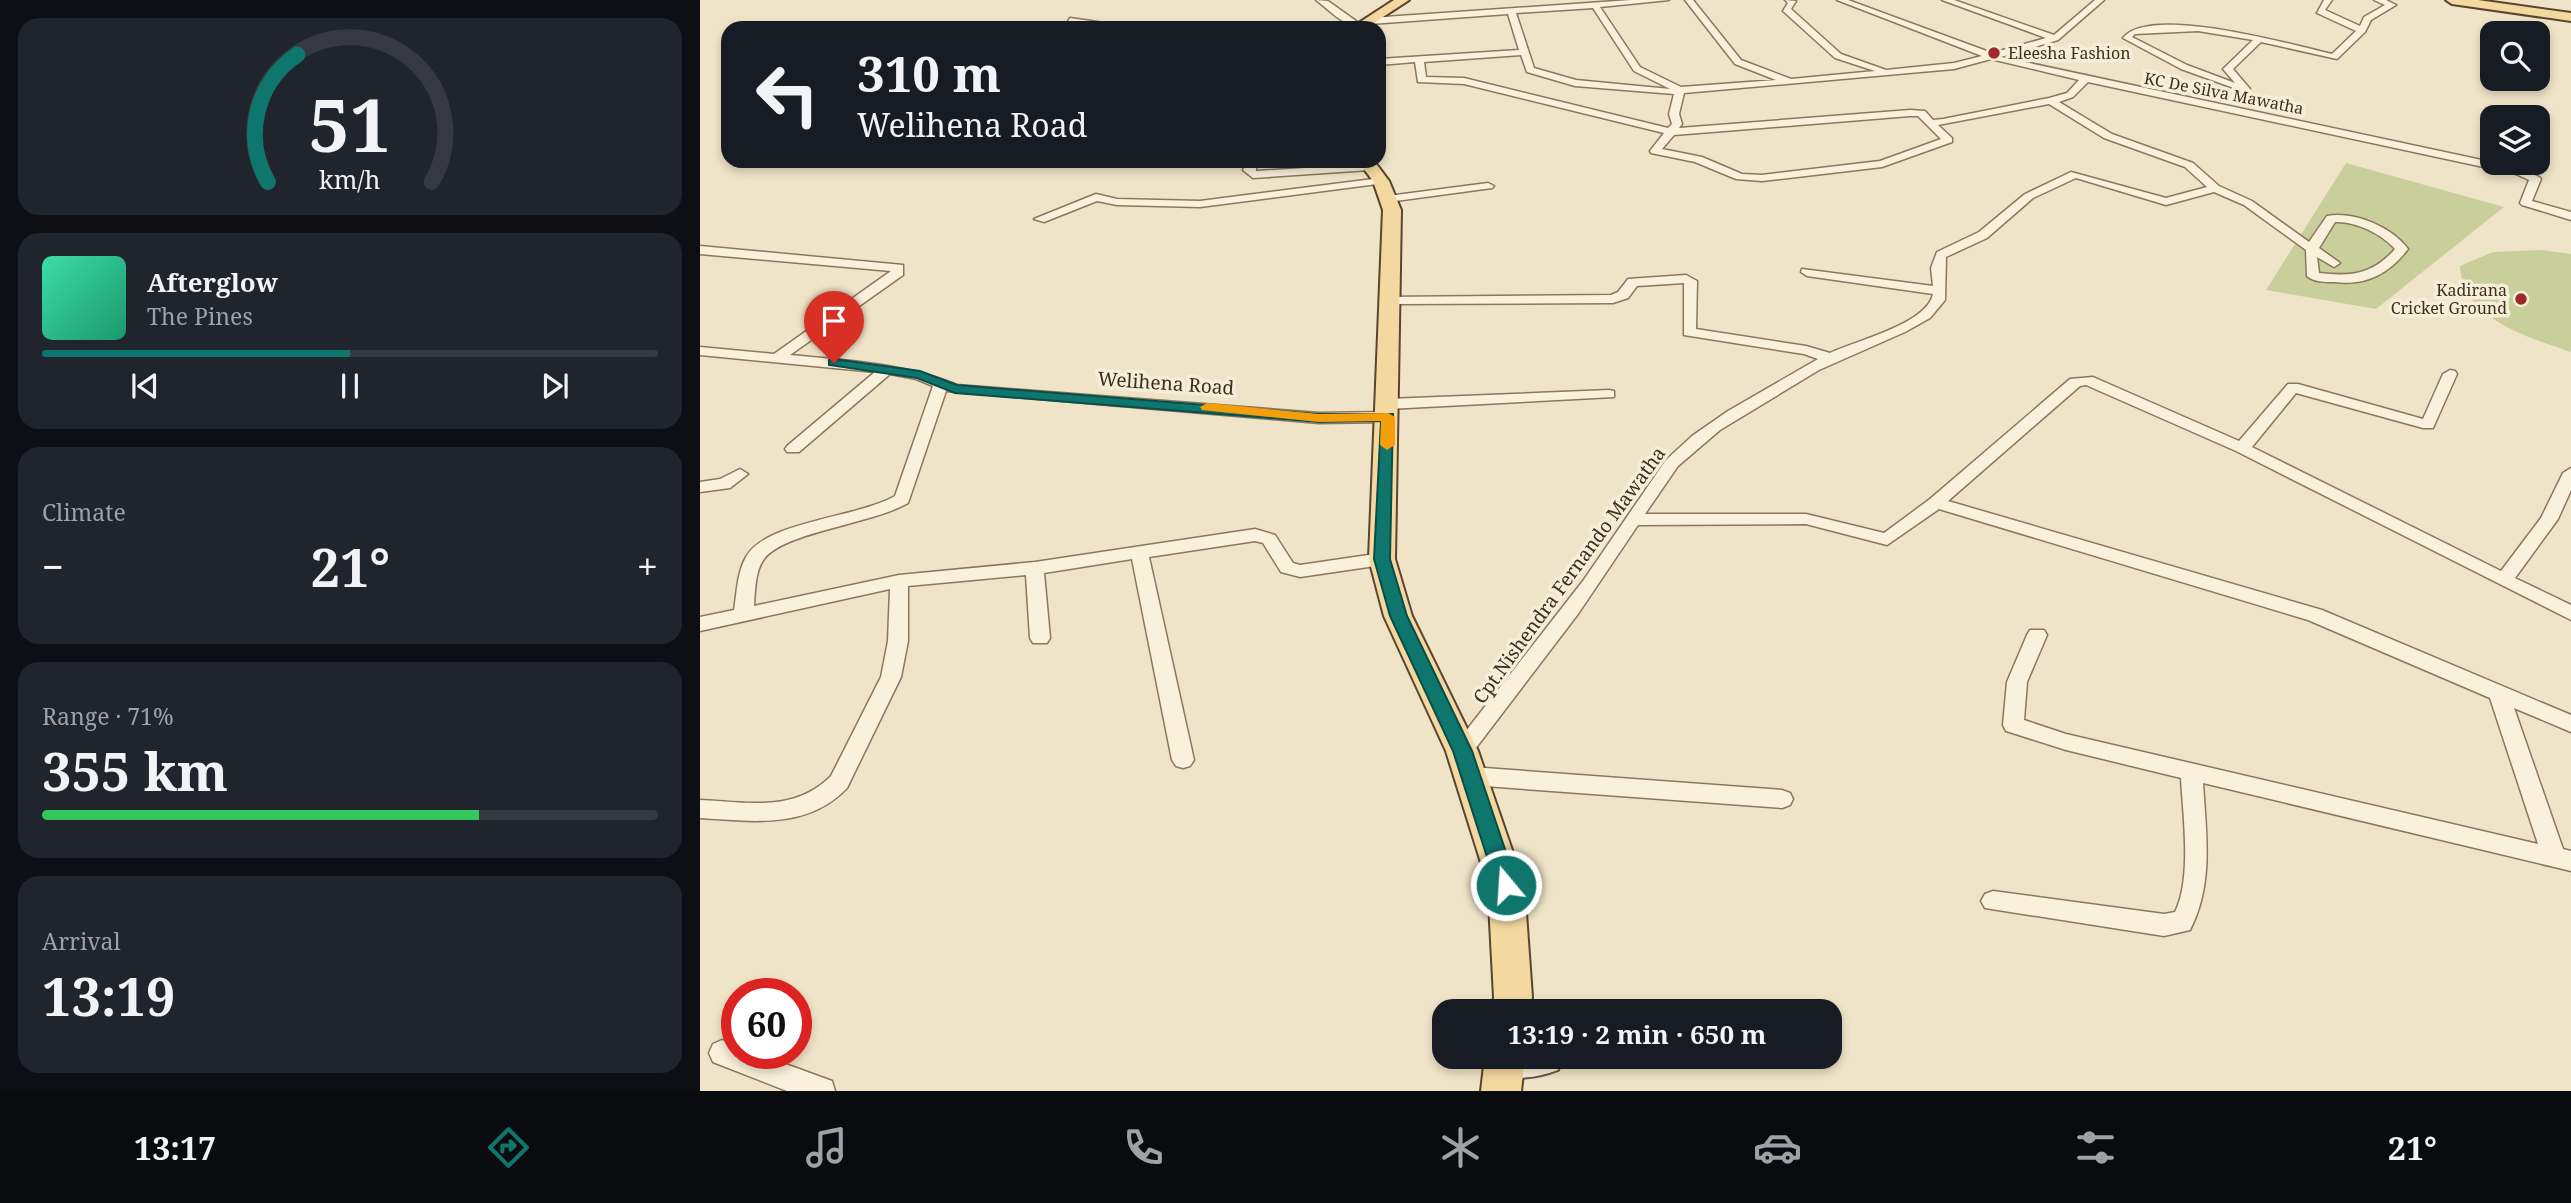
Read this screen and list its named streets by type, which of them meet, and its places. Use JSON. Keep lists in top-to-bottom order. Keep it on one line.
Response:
{"streets":{"street":["KC De Silva Mawatha","Welihena Road","Cpt.Nishendra Fernando Mawatha"]},"places":["Eleesha Fashion","Kadirana Cricket Ground"],"page":{"turn":["310 m","Welihena Road"],"song":["Afterglow","The Pines"],"tile":["Climate",["Range · 71%","355 km"],["Arrival","13:19"]],"heat":["−","21°","+"],"limit":"60","trip":"13:19 · 2 min · 650 m","tabs":["13:17","21°"],"gauge":["51","km/h"]}}
